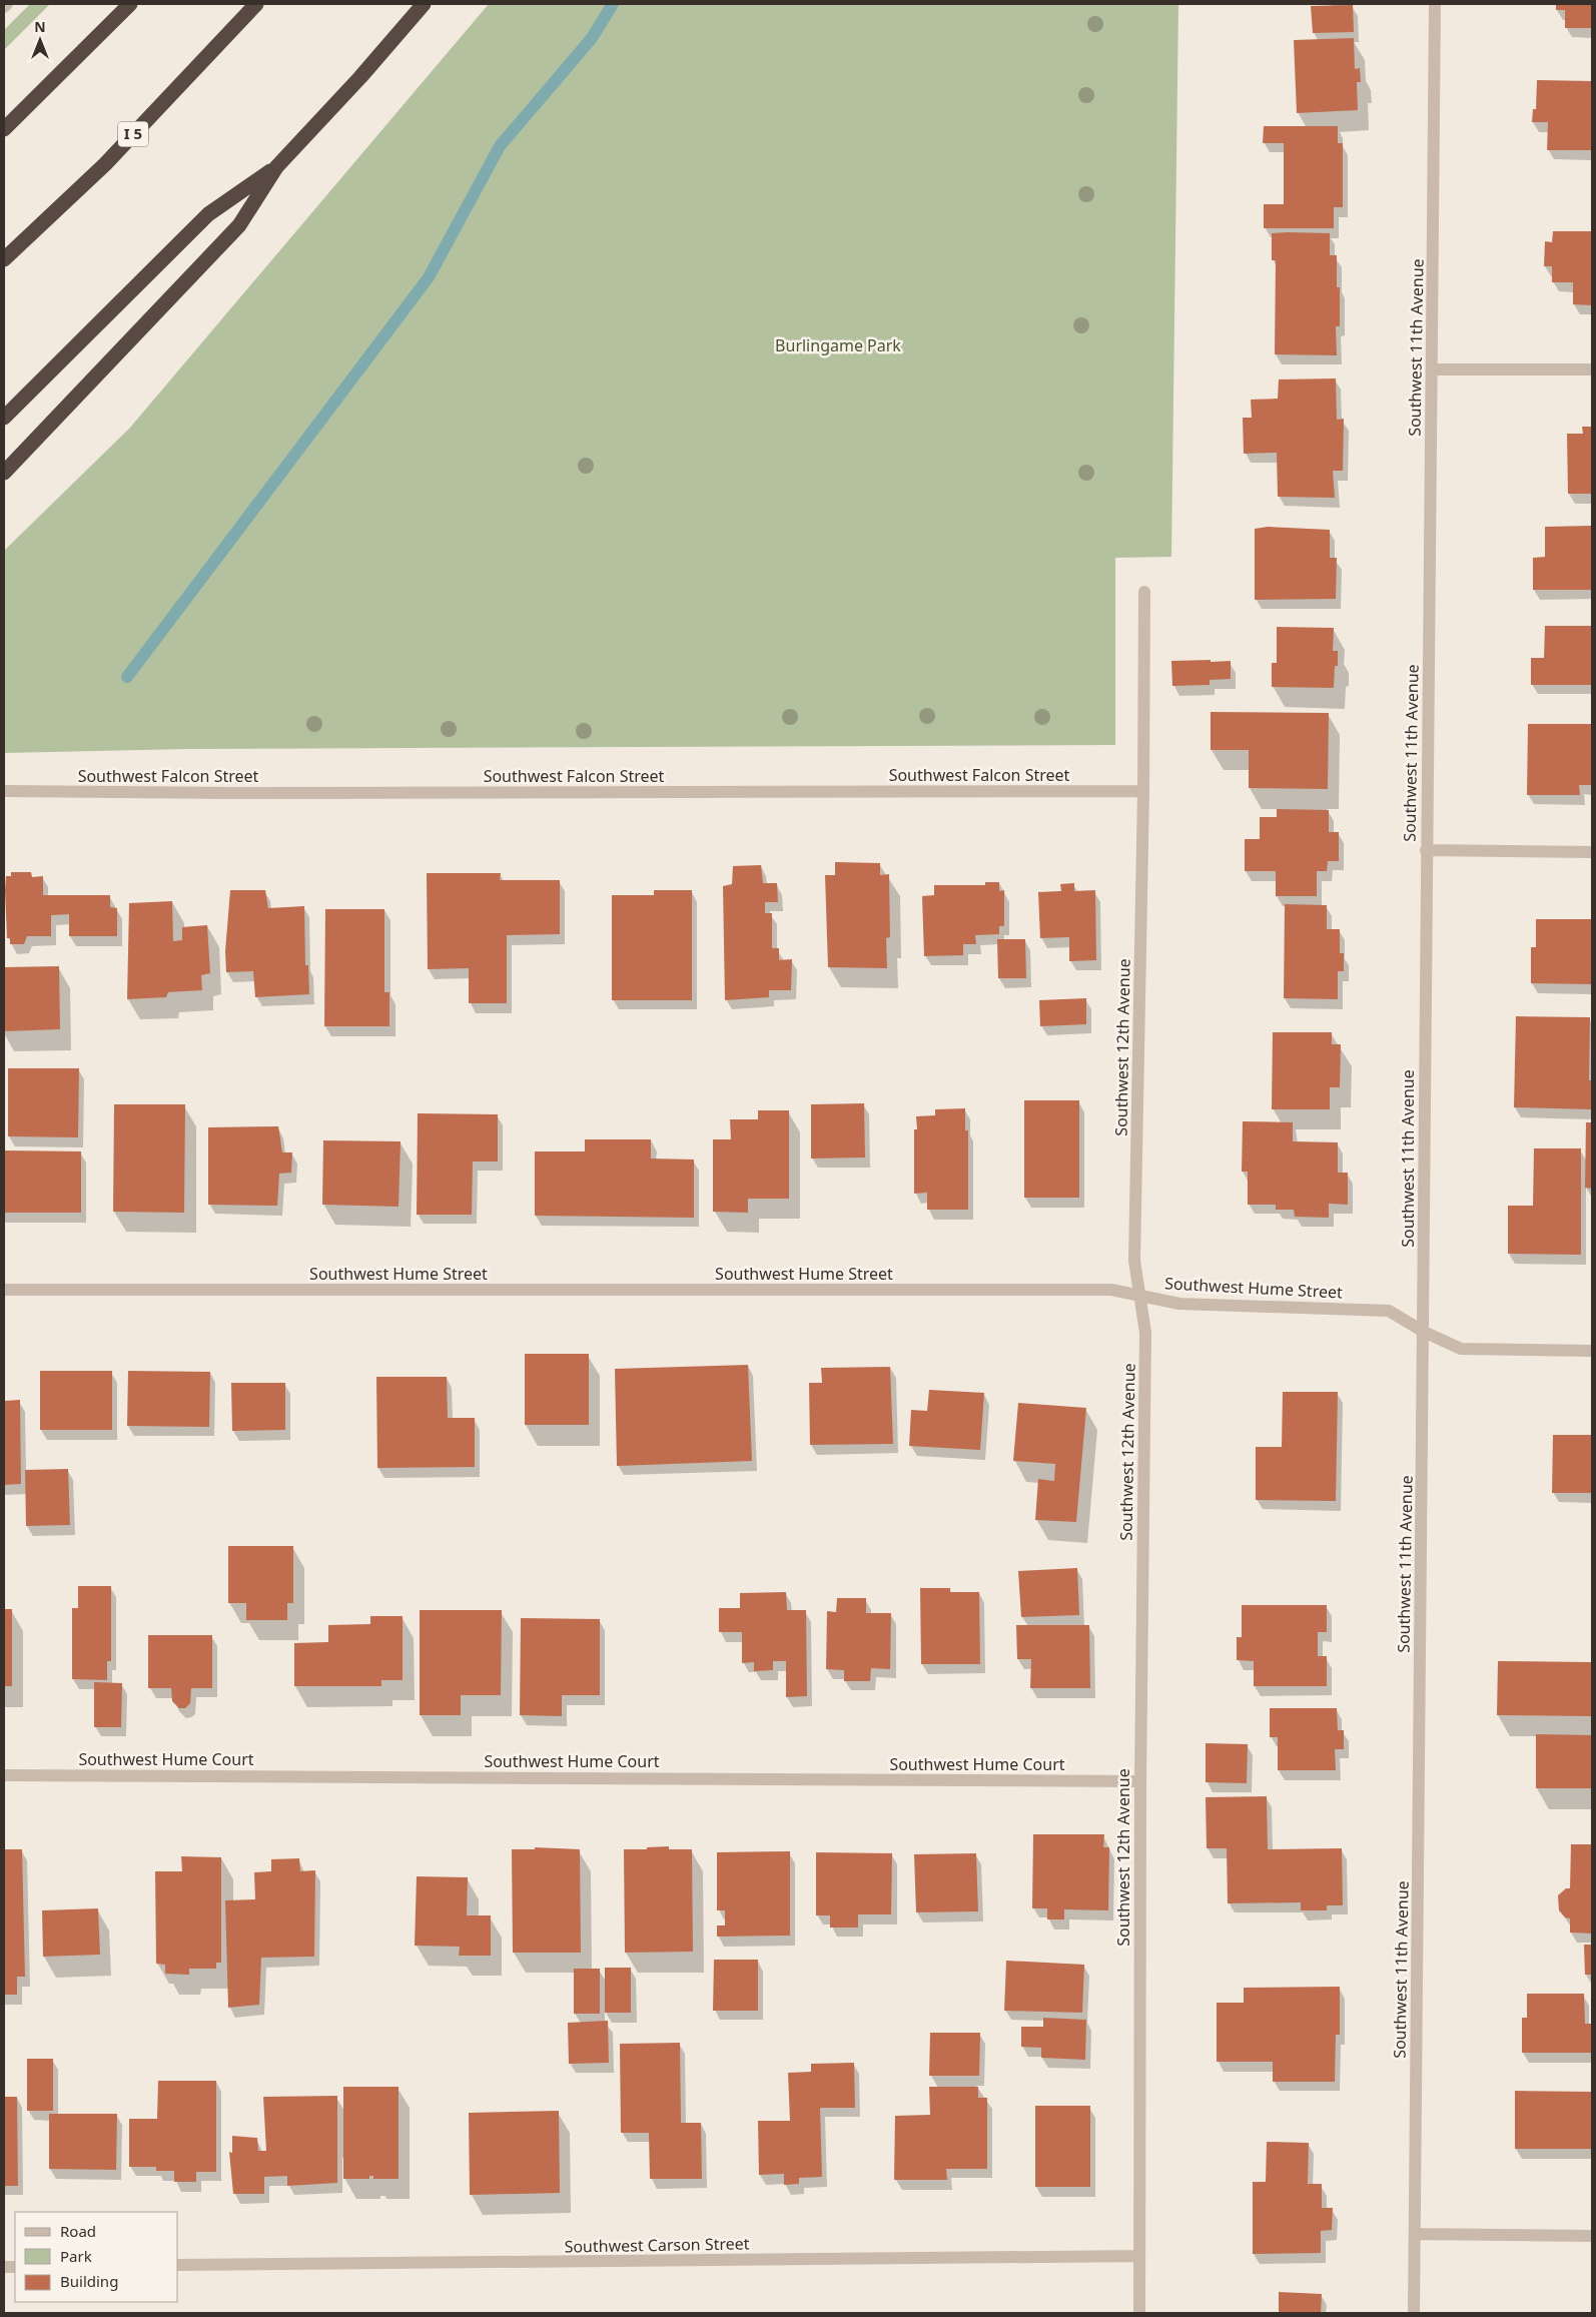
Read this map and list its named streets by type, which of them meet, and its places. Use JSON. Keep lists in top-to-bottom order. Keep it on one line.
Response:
{"streets":{"highway":["I 5"],"street":["Southwest 11th Avenue","Southwest Falcon Street","Southwest 12th Avenue","Southwest Hume Street","Southwest Hume Court","Southwest Carson Street"]},"crossings":[["Southwest 11th Avenue","Southwest Hume Street"],["Southwest Falcon Street","Southwest 12th Avenue"],["Southwest 12th Avenue","Southwest Hume Street"],["Southwest 12th Avenue","Southwest Hume Court"],["Southwest 12th Avenue","Southwest Carson Street"]],"parks":["Burlingame Park"],"legend":["Road","Park","Building"],"north":"top"}
